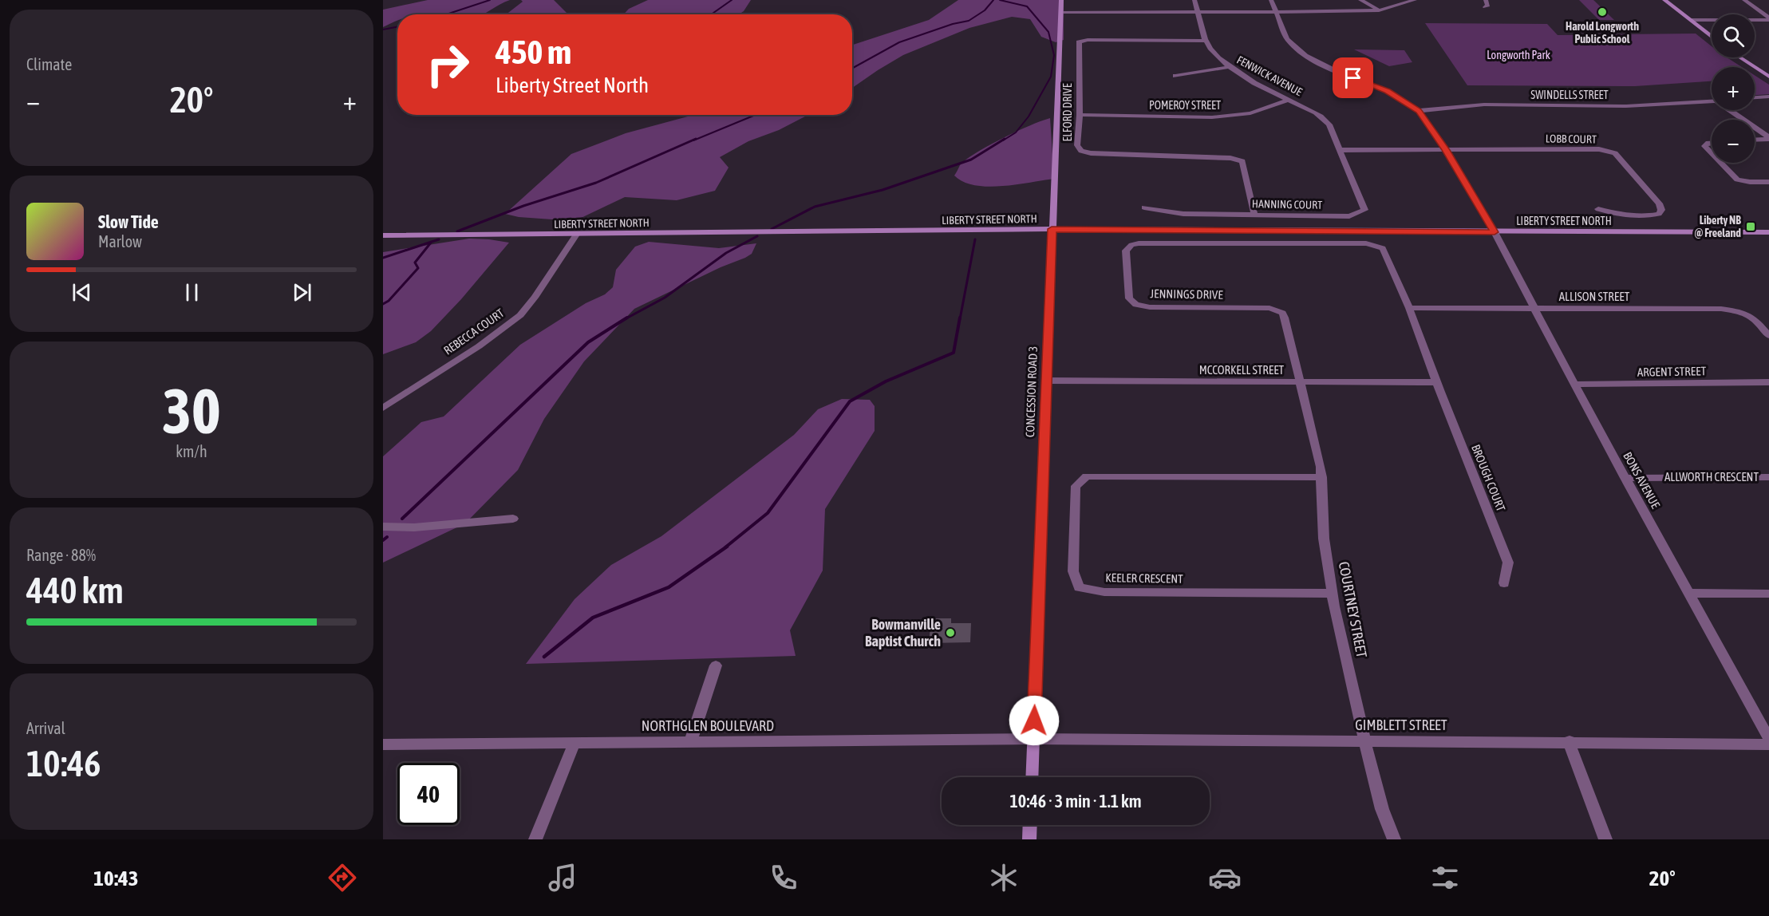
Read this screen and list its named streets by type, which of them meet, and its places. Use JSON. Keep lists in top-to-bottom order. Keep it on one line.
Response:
{"streets":{"street":["FENWICK AVENUE","SWINDELLS STREET","POMEROY STREET","ELFORD DRIVE","LOBB COURT","HANNING COURT","LIBERTY STREET NORTH","JENNINGS DRIVE","ALLISON STREET","REBECCA COURT","MCCORKELL STREET","ARGENT STREET","CONCESSION ROAD 3","ALLWORTH CRESCENT","BROUGH COURT","BONS AVENUE","KEELER CRESCENT","COURTNEY STREET","GIMBLETT STREET","NORTHGLEN BOULEVARD"]},"crossings":[["FENWICK AVENUE","POMEROY STREET"],["FENWICK AVENUE","ELFORD DRIVE"],["FENWICK AVENUE","HANNING COURT"],["SWINDELLS STREET","BONS AVENUE"],["POMEROY STREET","ELFORD DRIVE"],["ELFORD DRIVE","HANNING COURT"],["LOBB COURT","BONS AVENUE"],["LIBERTY STREET NORTH","REBECCA COURT"],["LIBERTY STREET NORTH","CONCESSION ROAD 3"],["LIBERTY STREET NORTH","BONS AVENUE"],["JENNINGS DRIVE","ALLISON STREET"],["JENNINGS DRIVE","MCCORKELL STREET"],["JENNINGS DRIVE","BROUGH COURT"],["JENNINGS DRIVE","COURTNEY STREET"],["ALLISON STREET","BONS AVENUE"],["MCCORKELL STREET","CONCESSION ROAD 3"],["MCCORKELL STREET","BROUGH COURT"],["MCCORKELL STREET","COURTNEY STREET"],["ARGENT STREET","BONS AVENUE"],["CONCESSION ROAD 3","GIMBLETT STREET"],["CONCESSION ROAD 3","NORTHGLEN BOULEVARD"],["ALLWORTH CRESCENT","BONS AVENUE"],["KEELER CRESCENT","COURTNEY STREET"],["COURTNEY STREET","GIMBLETT STREET"],["GIMBLETT STREET","NORTHGLEN BOULEVARD"]],"parks":["Longworth Park"],"places":{"other":["Harold Longworth Public School","Bowmanville Baptist Church"],"transit":["Liberty NB @ Freeland"]},"page":{"tile":["Climate",["30","km/h"],["Range · 88%","440 km"],["Arrival","10:46"]],"map_buttons":["+","−"],"turn":["450 m","Liberty Street North"],"heat":["−","20°","+"],"song":["Slow Tide","Marlow"],"limit":"40","trip":"10:46 · 3 min · 1.1 km","tabs":["10:43","20°"]}}
